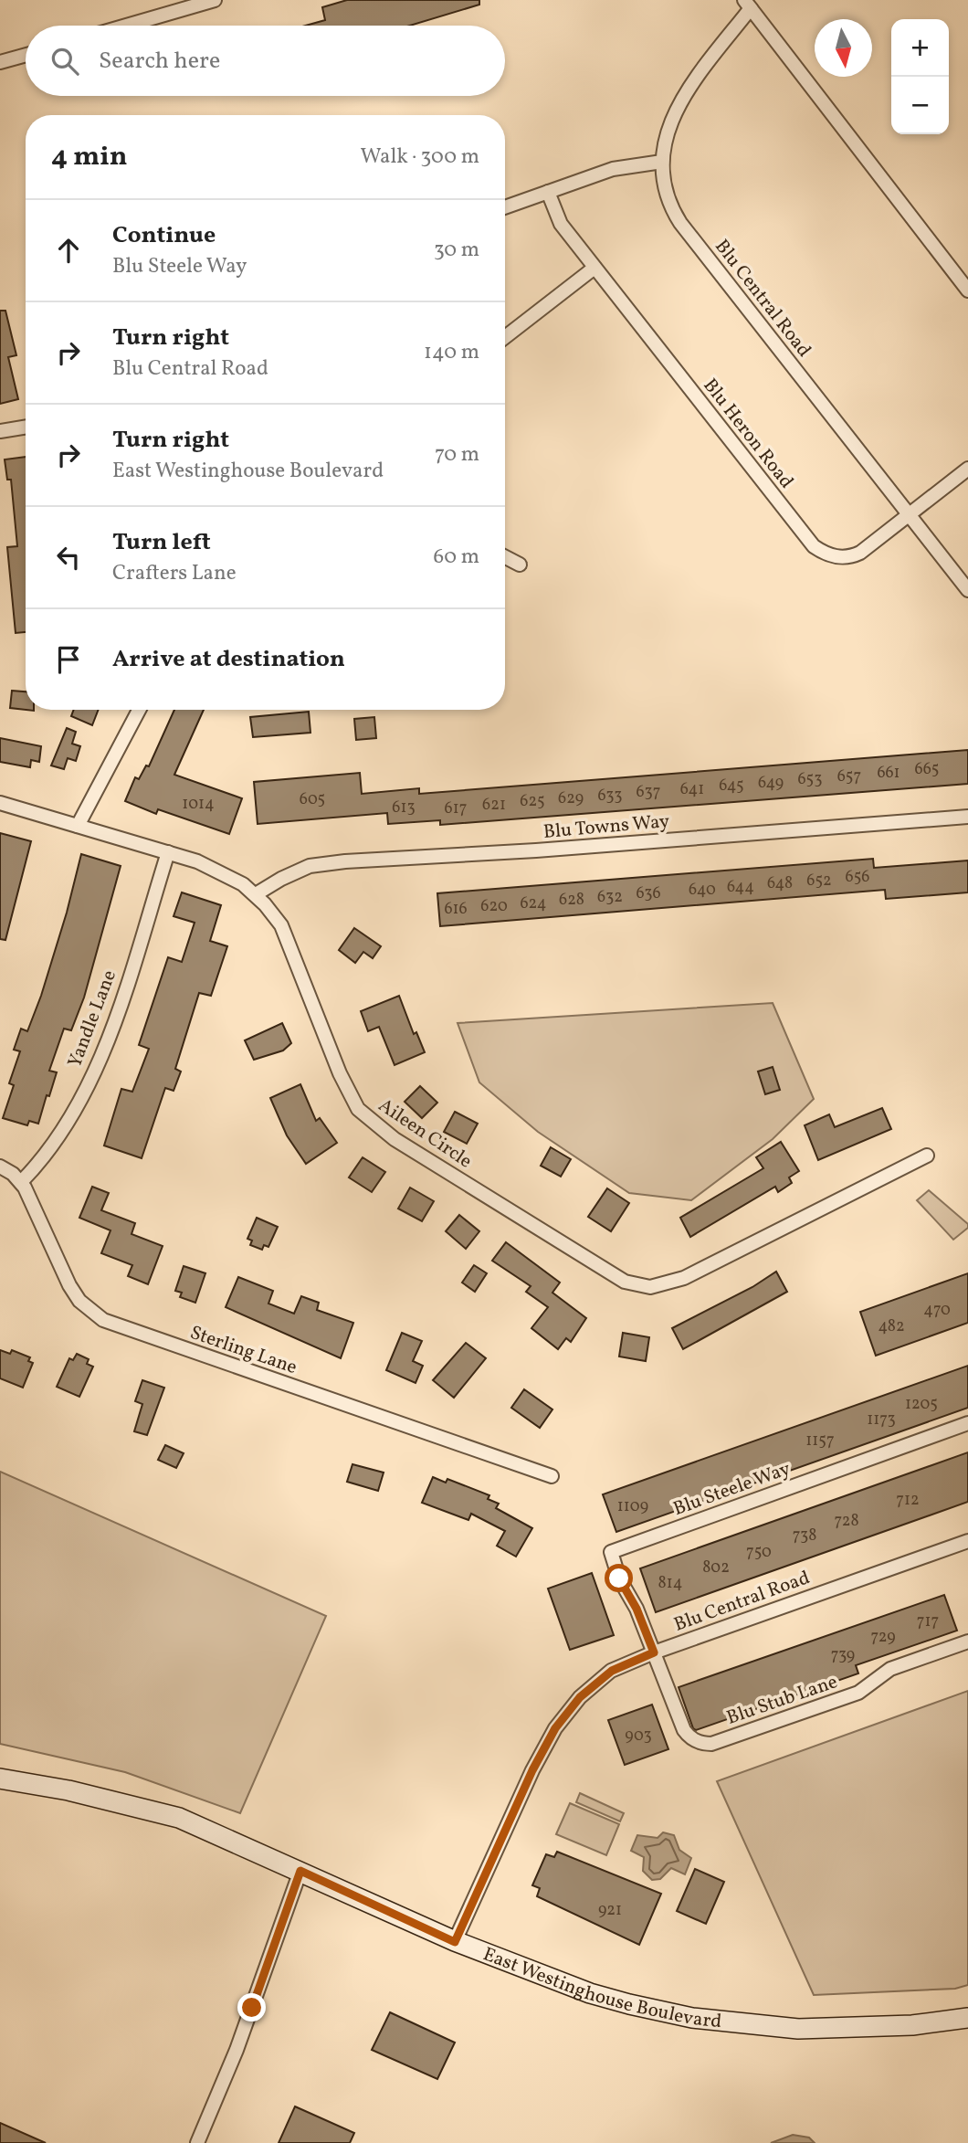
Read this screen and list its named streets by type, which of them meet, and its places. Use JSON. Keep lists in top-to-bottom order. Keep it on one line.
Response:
{"streets":{"main road":["East Westinghouse Boulevard"],"street":["Blu Central Road","Blu Heron Road","Blu Towns Way","Yandle Lane","Aileen Circle","Sterling Lane","Blu Steele Way","Blu Stub Lane"]},"crossings":[["Blu Central Road","Blu Heron Road"],["Blu Central Road","Blu Steele Way"],["Blu Central Road","Blu Stub Lane"],["Blu Central Road","East Westinghouse Boulevard"],["Blu Towns Way","Aileen Circle"],["Yandle Lane","Aileen Circle"],["Yandle Lane","Sterling Lane"],["Blu Steele Way","Blu Stub Lane"]],"house_numbers":["665","661","657","653","649","645","641","637","633","629","605","625","1014","621","613","617","656","652","648","644","640","636","632","628","624","620","616","470","482","1205","1173","1157","712","1109","728","738","750","802","814","717","729","739","903","921"],"north":"bottom","page":{"map_buttons":["+","−"],"search":"Search here","heading":["4 min","Walk · 300 m"],"list":[["Continue","Blu Steele Way","30 m"],["Turn right","Blu Central Road","140 m"],["Turn right","East Westinghouse Boulevard","70 m"],["Turn left","Crafters Lane","60 m"],"Arrive at destination"]}}
